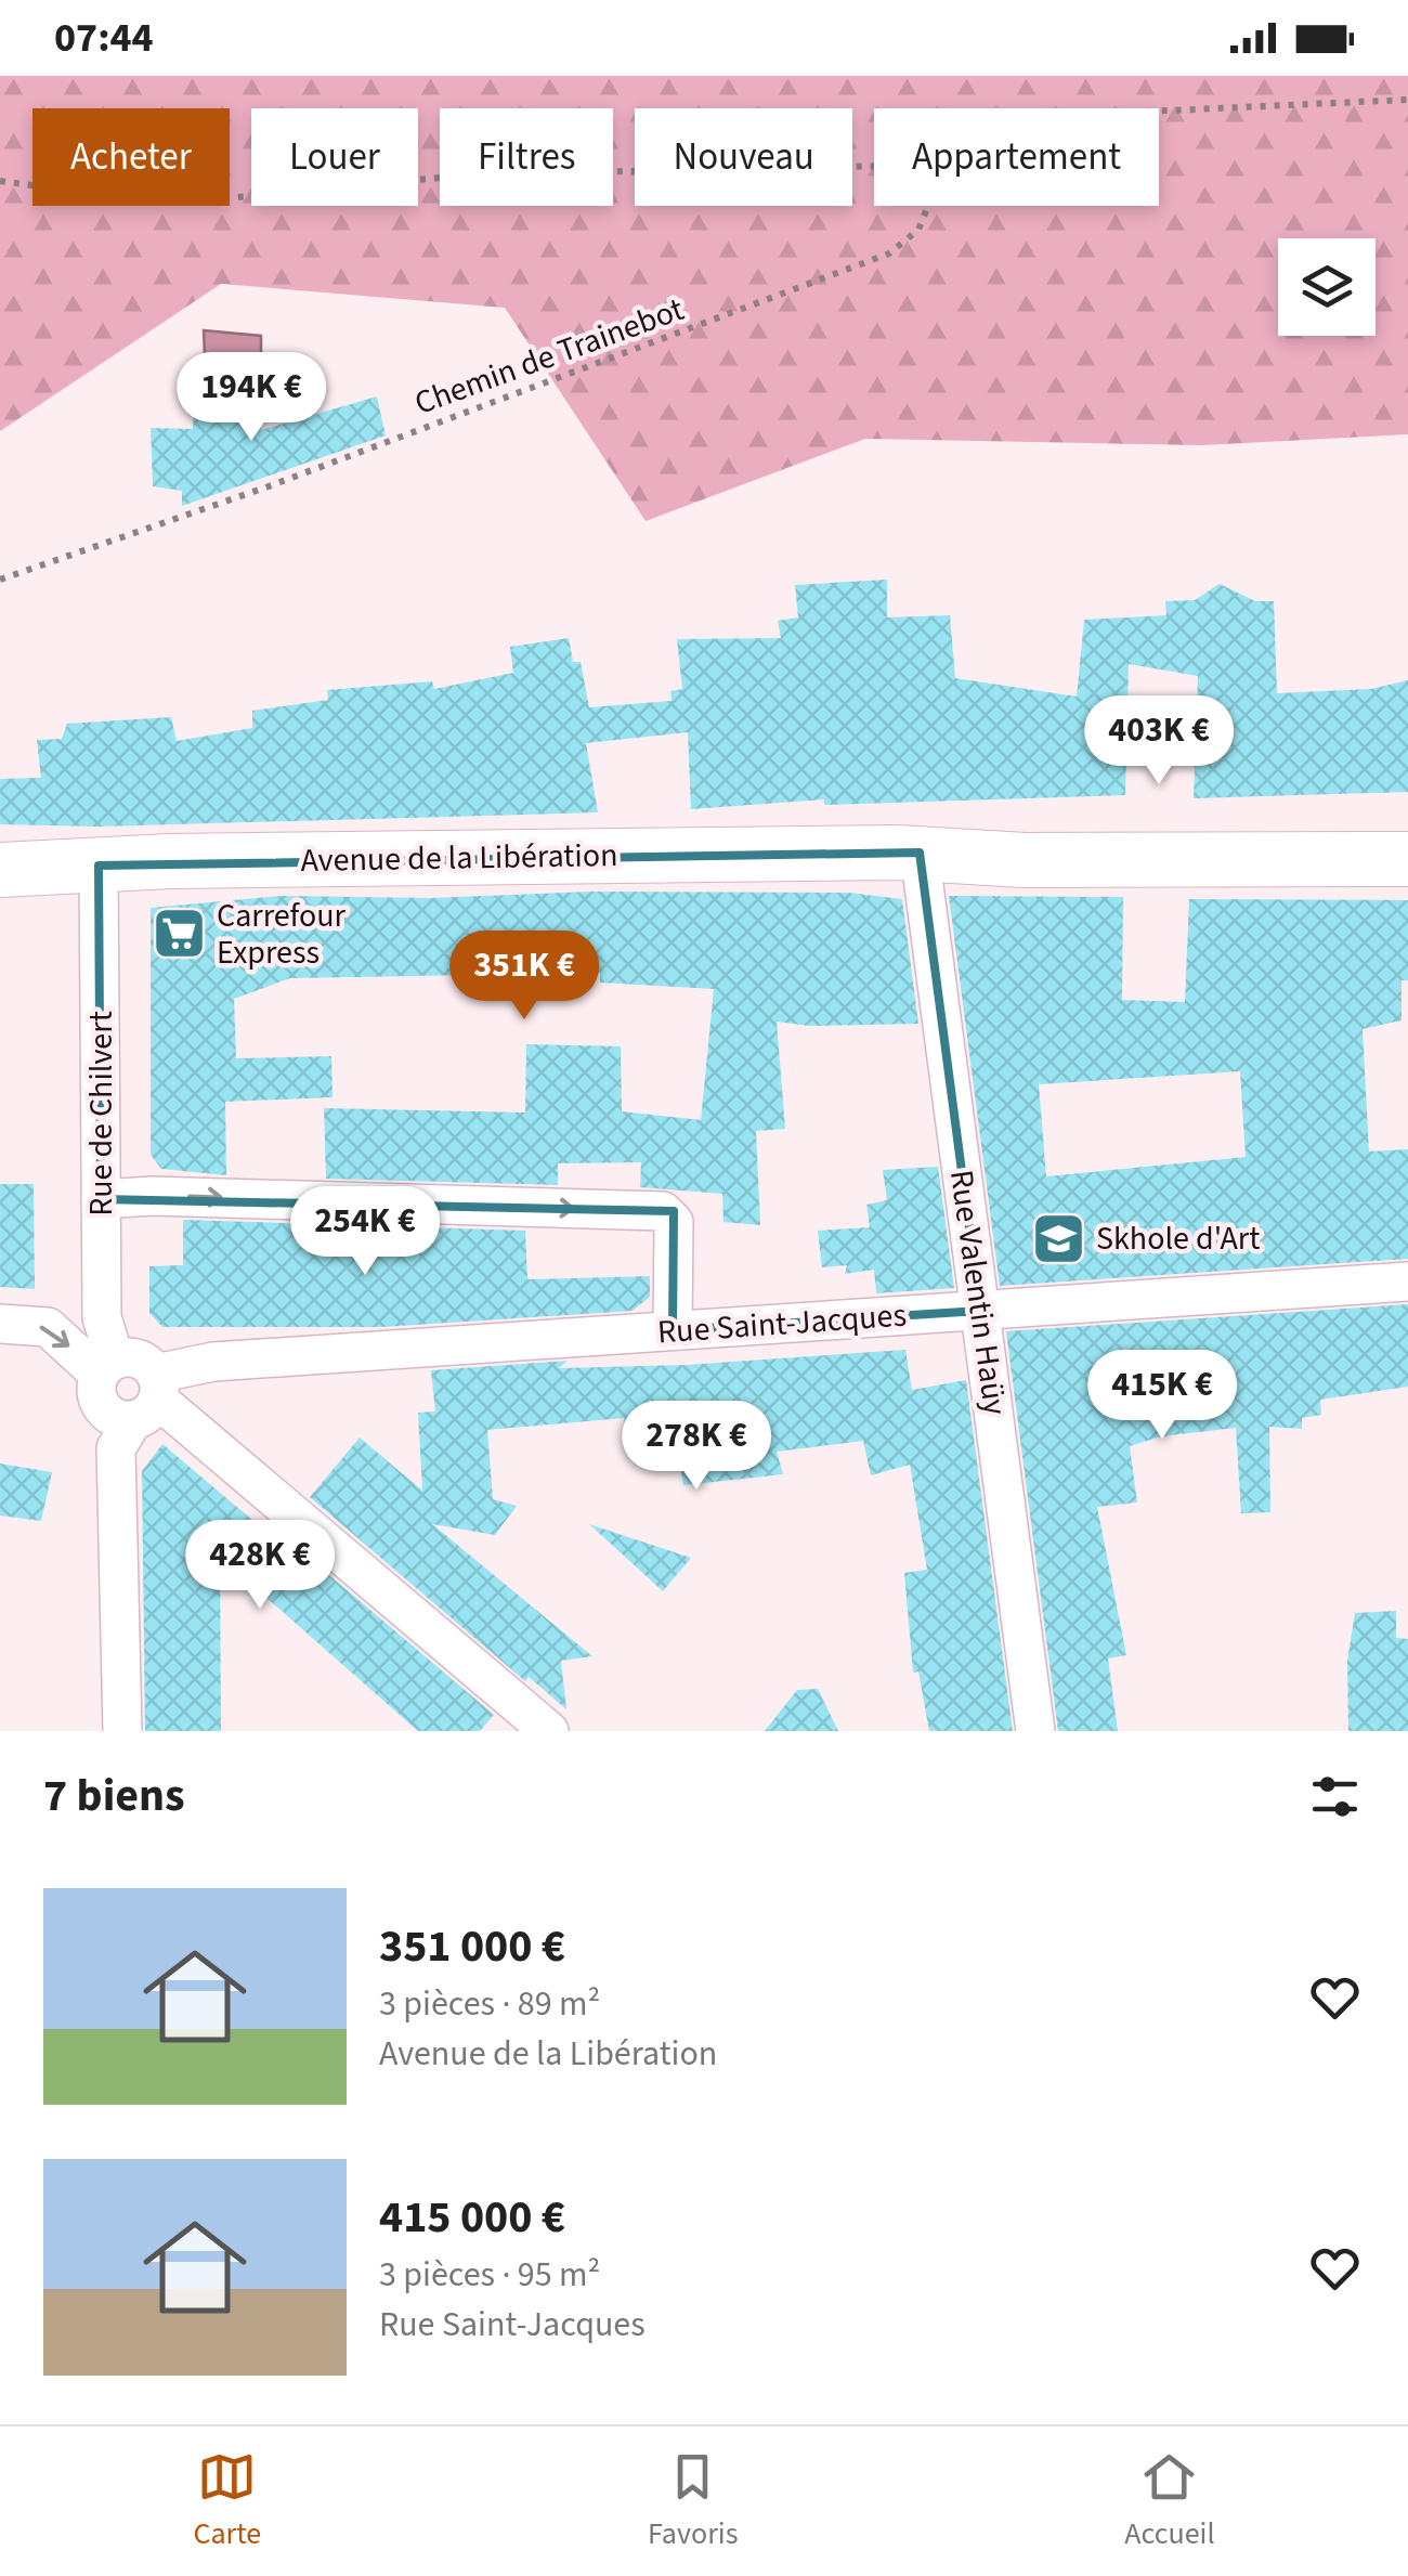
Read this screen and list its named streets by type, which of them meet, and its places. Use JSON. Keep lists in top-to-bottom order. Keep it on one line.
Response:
{"streets":{"main road":["Avenue de la Libération"],"street":["Rue de Chilvert","Rue Valentin Haüy","Rue Saint-Jacques"],"path":["Chemin de Trainebot"]},"crossings":[["Avenue de la Libération","Rue de Chilvert"],["Avenue de la Libération","Rue Valentin Haüy"],["Rue de Chilvert","Rue Saint-Jacques"],["Rue Valentin Haüy","Rue Saint-Jacques"]],"places":{"supermarket":["Carrefour Express"],"school or university":["Skhole d'Art"]},"page":{"status":"07:44","chip":["Acheter","Louer","Filtres","Nouveau","Appartement"],"price":["194K €","403K €","351K €","254K €","415K €","278K €","428K €"],"heading":"7 biens","list":[{"name":"351 000 €","note":"3 pièces · 89 m² · Avenue de la Libération"},{"name":"415 000 €","note":"3 pièces · 95 m² · Rue Saint-Jacques"}],"tabs":["Carte","Favoris","Accueil"]}}
